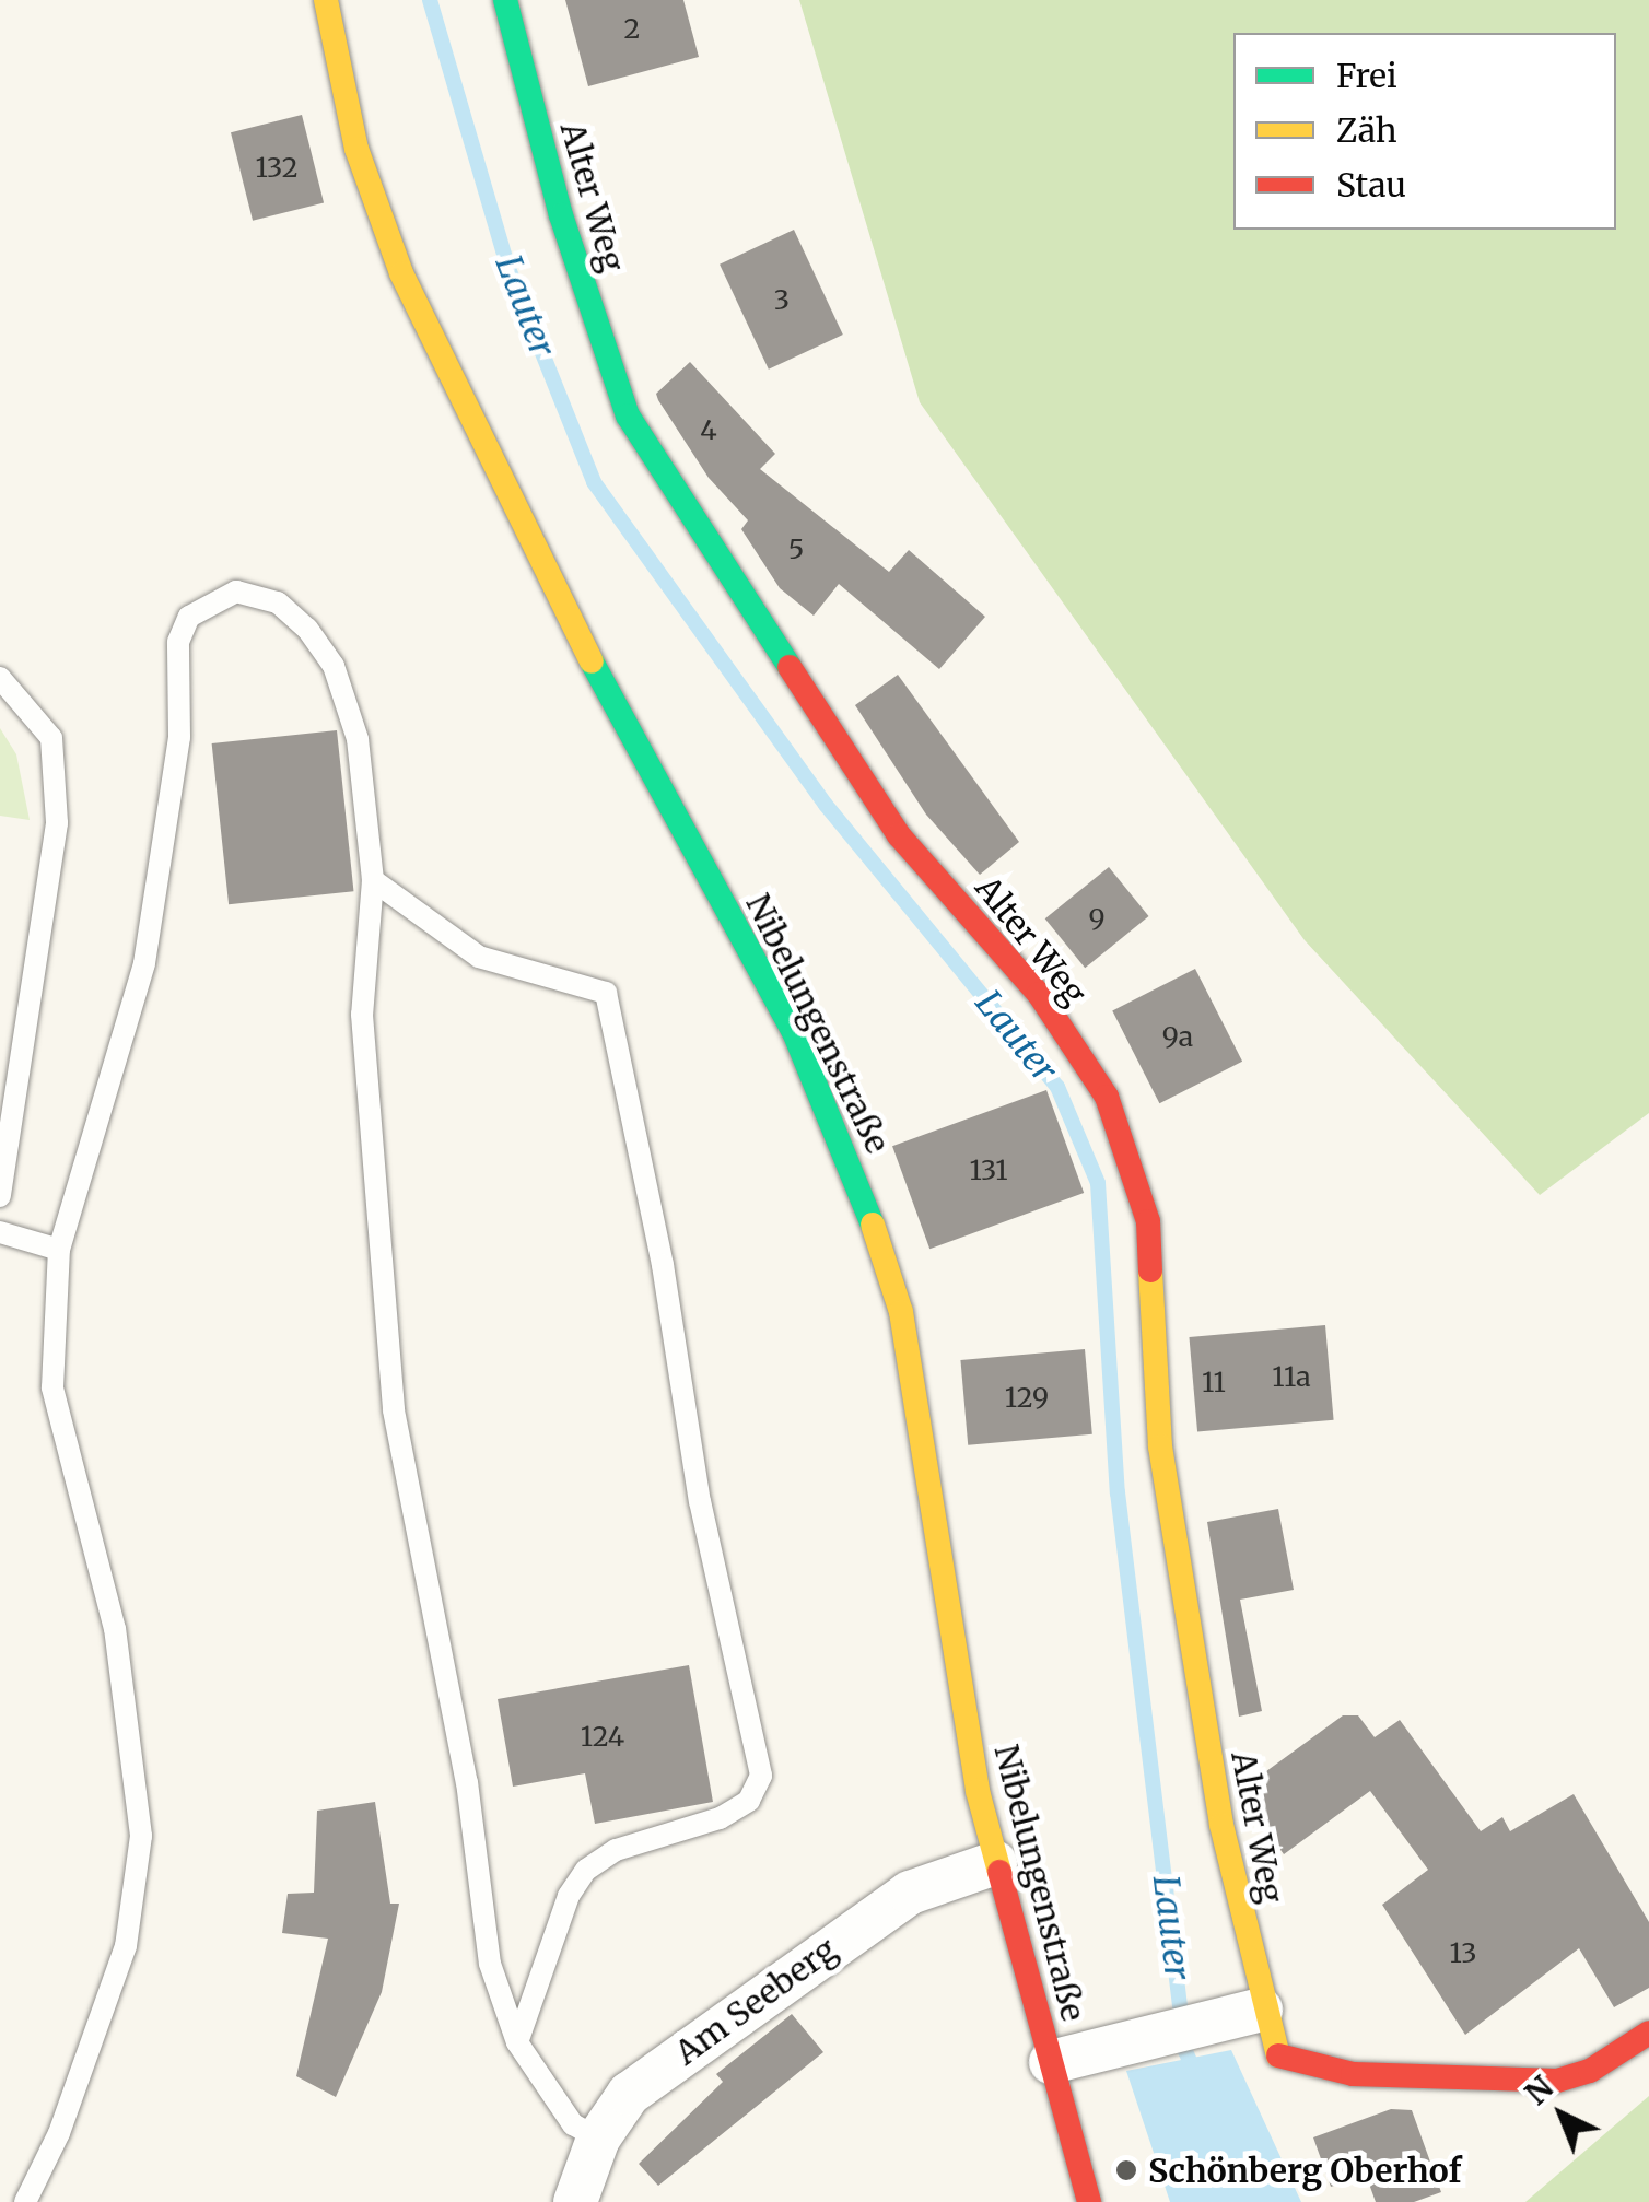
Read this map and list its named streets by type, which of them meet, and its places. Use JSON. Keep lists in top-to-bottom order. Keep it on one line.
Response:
{"streets":{"street":["Alter Weg","Nibelungenstraße","Am Seeberg"]},"crossings":[["Nibelungenstraße","Am Seeberg"]],"water":["Lauter"],"places":["Schönberg Oberhof"],"house_numbers":["2","132","3","4","5","9","9a","131","11a","11","129","124","13"],"legend":["Frei","Zäh","Stau"],"north":"top left"}
